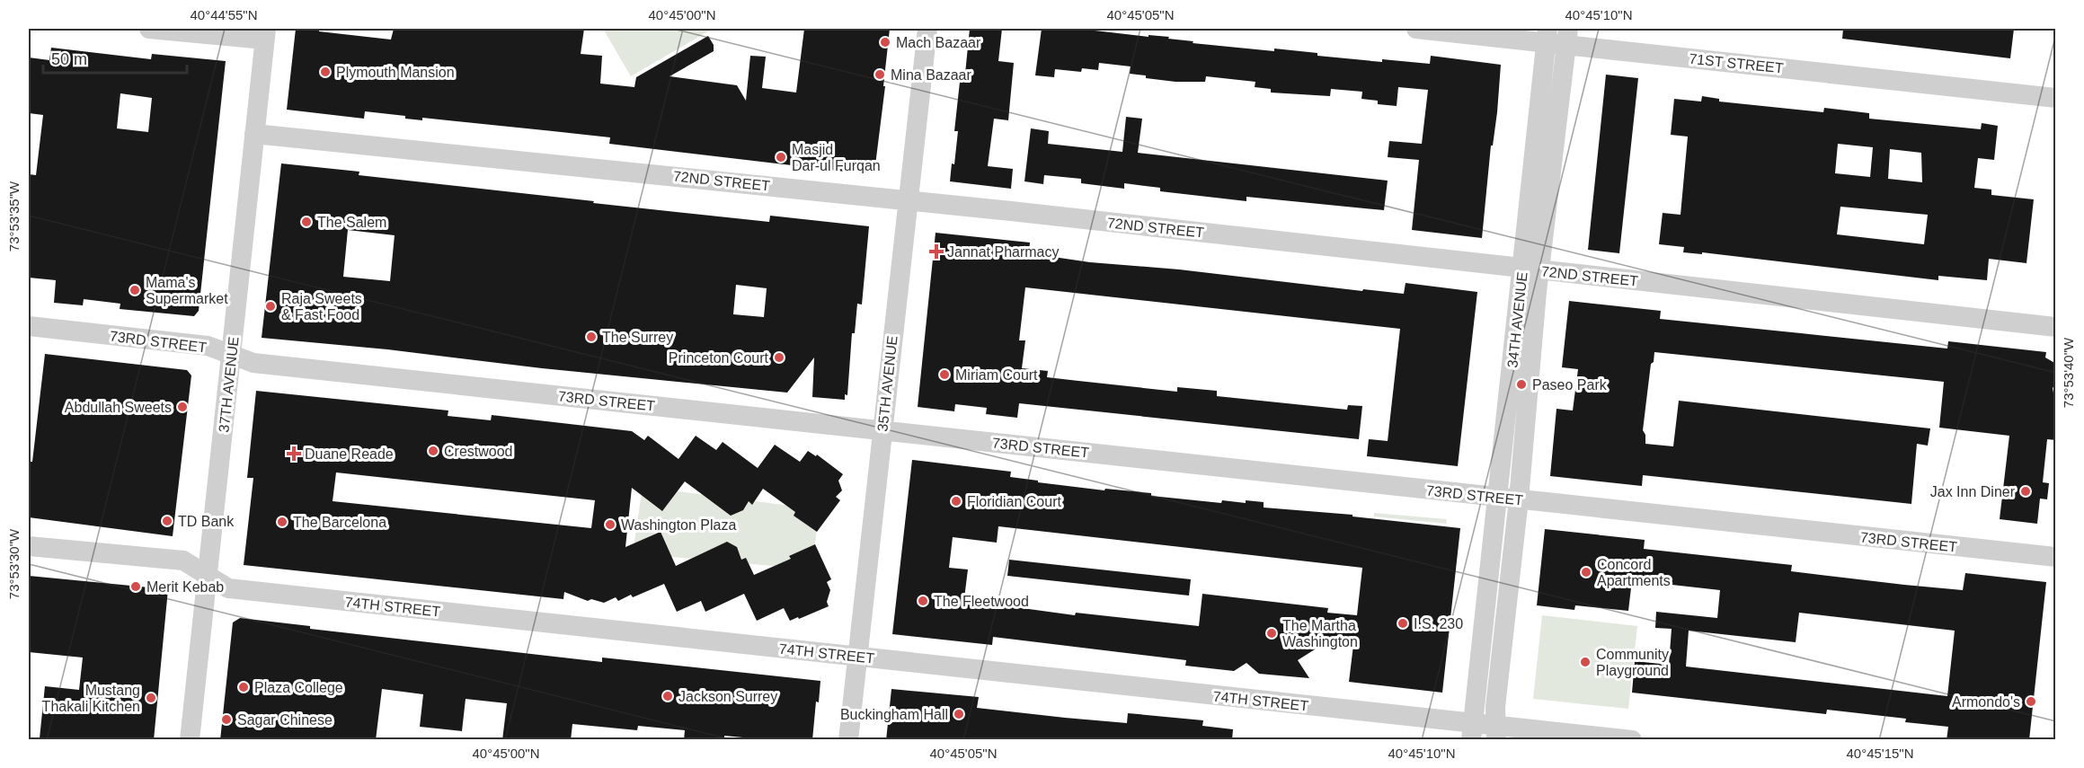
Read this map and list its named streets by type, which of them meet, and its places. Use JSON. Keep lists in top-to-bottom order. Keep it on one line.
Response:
{"streets":{"street":["71ST STREET","72ND STREET","34TH AVENUE","73RD STREET","35TH AVENUE","37TH AVENUE","74TH STREET"]},"crossings":[["71ST STREET","34TH AVENUE"],["72ND STREET","34TH AVENUE"],["72ND STREET","35TH AVENUE"],["72ND STREET","37TH AVENUE"],["34TH AVENUE","73RD STREET"],["34TH AVENUE","74TH STREET"],["73RD STREET","35TH AVENUE"],["73RD STREET","37TH AVENUE"],["35TH AVENUE","74TH STREET"],["37TH AVENUE","74TH STREET"]],"places":{"other":["Mach Bazaar","Plymouth Mansion","Mina Bazaar","Masjid Dar-ul Furqan","The Salem","Mama's Supermarket","Raja Sweets & Fast Food","The Surrey","Princeton Court","Miriam Court","Paseo Park","Abdullah Sweets","Crestwood","Jax Inn Diner","Floridian Court","TD Bank","The Barcelona","Washington Plaza","Concord Apartments","Merit Kebab","The Fleetwood","I.S. 230","The Martha Washington","Community Playground","Plaza College","Jackson Surrey","Mustang Thakali Kitchen","Armondo's","Buckingham Hall","Sagar Chinese"],"health":["Jannat Pharmacy","Duane Reade"]},"scale_bar":"50 m","coordinates":["40°44'55\"N","40°45'00\"N","40°45'05\"N","40°45'10\"N","73°53'35\"W","73°53'40\"W","73°53'30\"W","40°45'15\"N"]}
